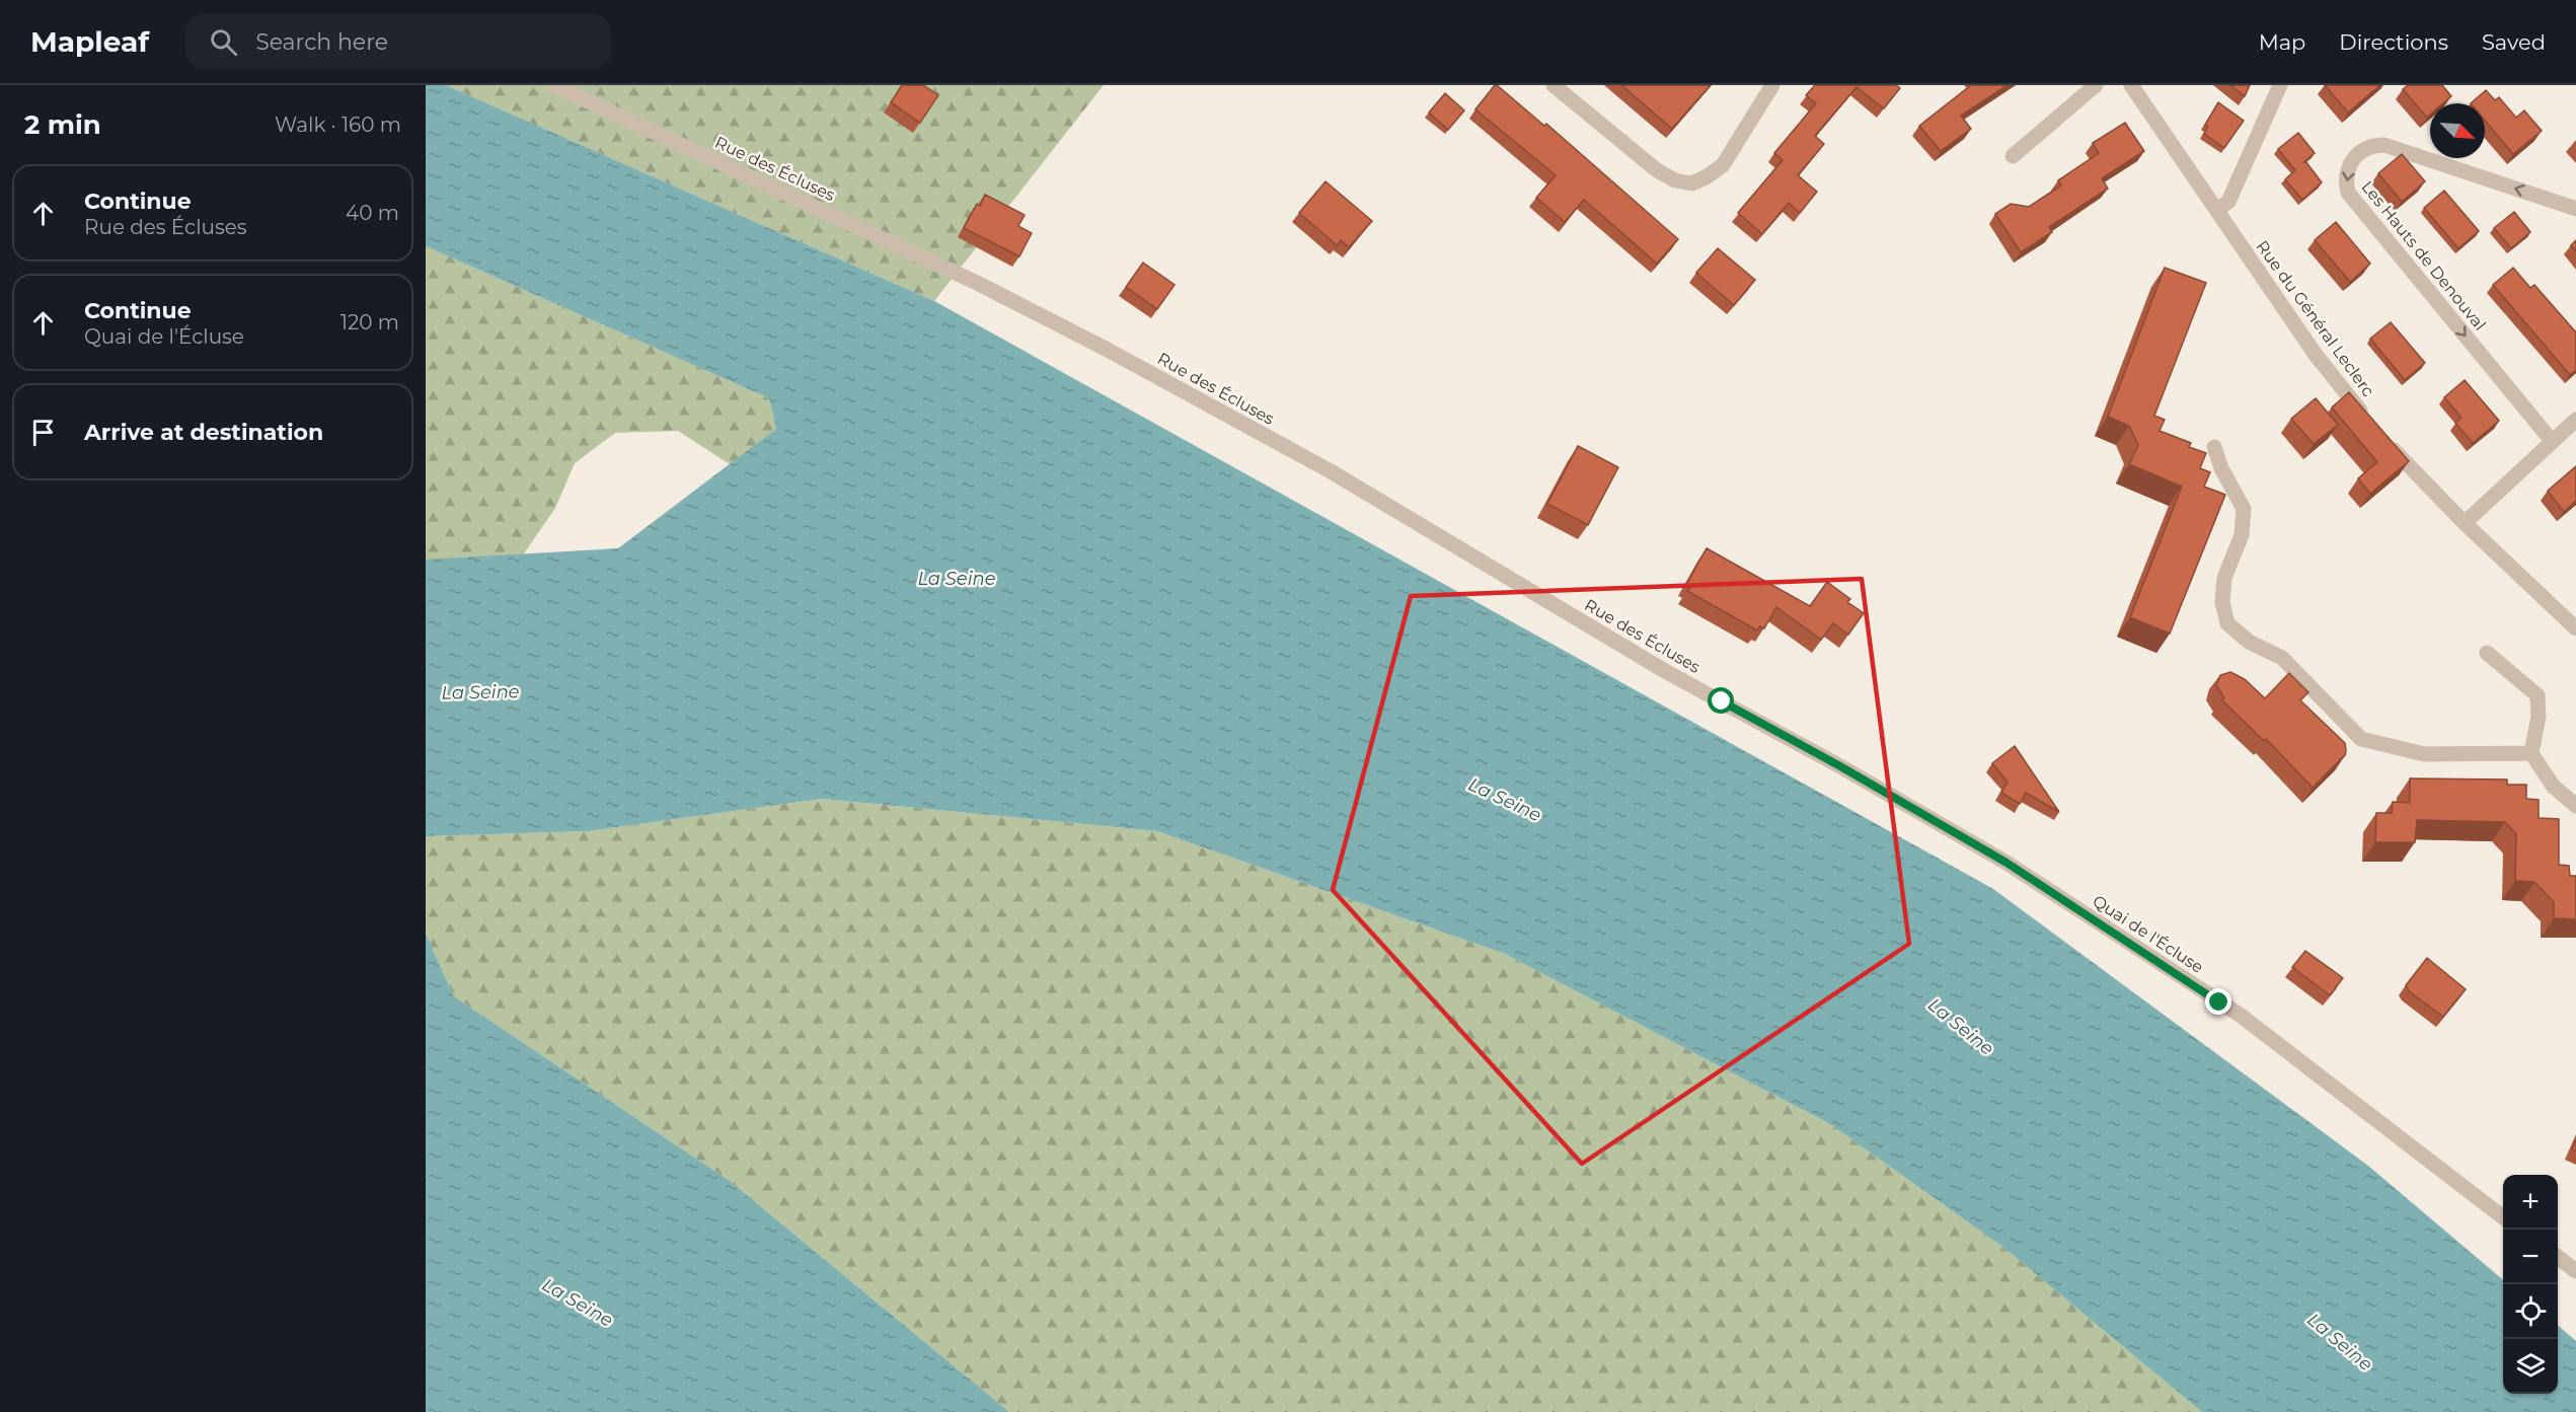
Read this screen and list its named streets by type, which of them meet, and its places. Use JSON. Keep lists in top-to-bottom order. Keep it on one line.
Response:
{"streets":{"street":["Rue des Écluses","Les Hauts de Denouval","Rue du Général Leclerc","Quai de l'Écluse"]},"crossings":[["Rue des Écluses","Quai de l'Écluse"]],"water":["La Seine"],"north":"bottom right","page":{"header":"Mapleaf","search":"Search here","nav":["Map","Directions","Saved"],"heading":["2 min","Walk · 160 m"],"list":[["Continue","Rue des Écluses","40 m"],["Continue","Quai de l'Écluse","120 m"],"Arrive at destination"],"map_buttons":["+","−"]}}
